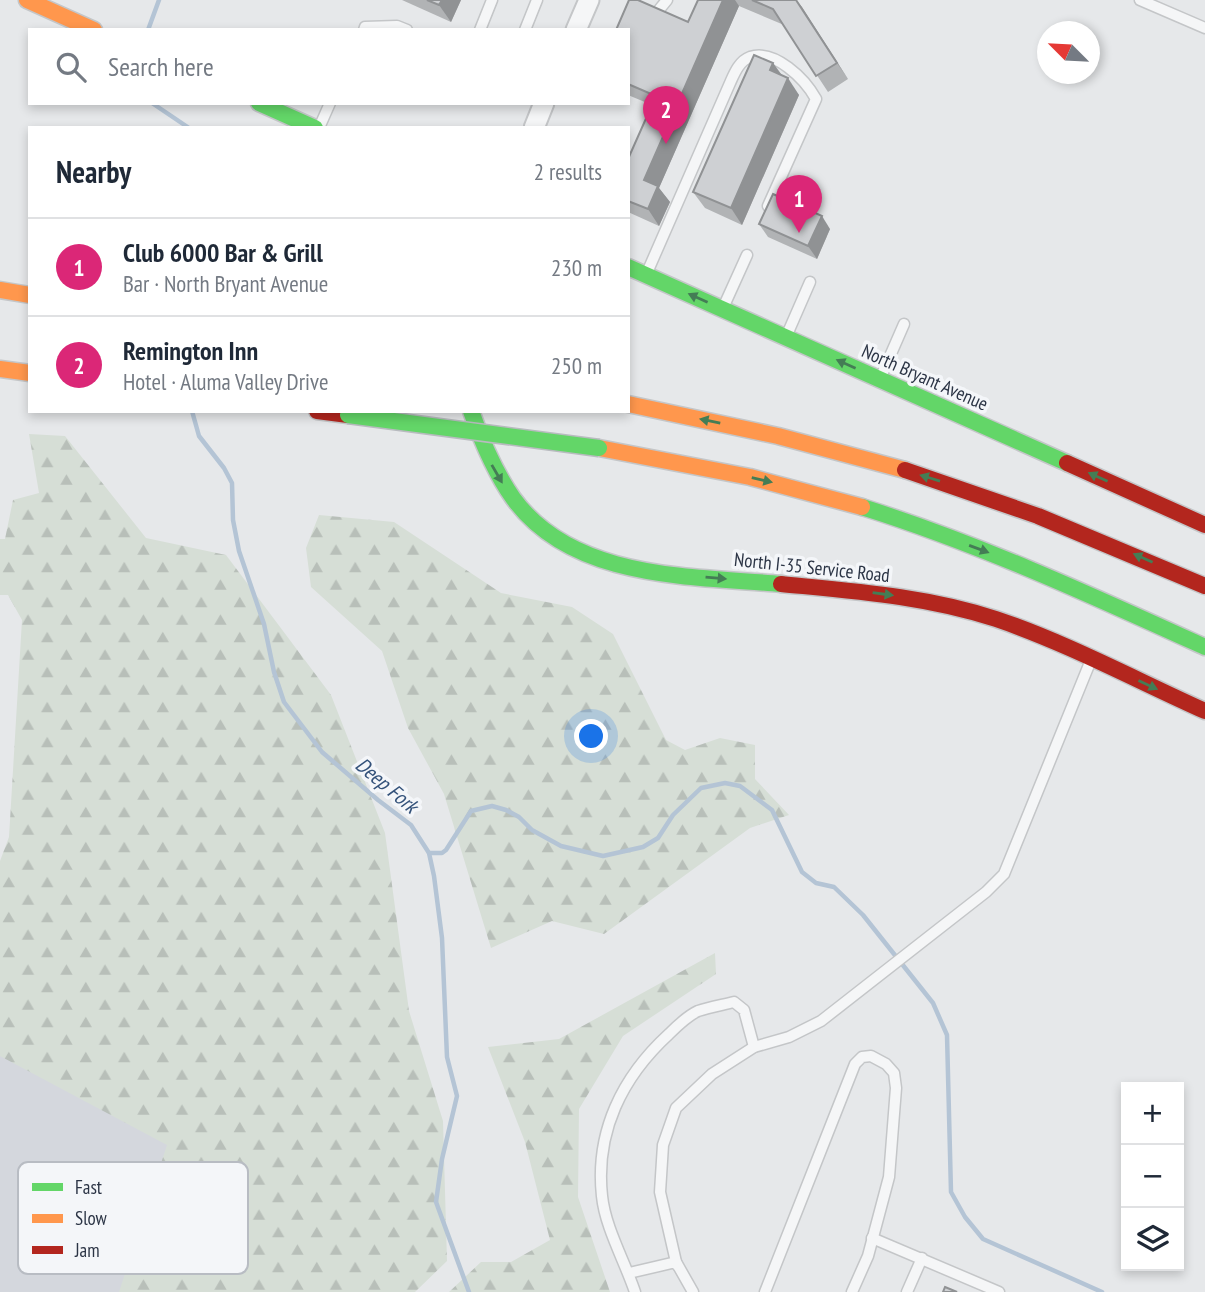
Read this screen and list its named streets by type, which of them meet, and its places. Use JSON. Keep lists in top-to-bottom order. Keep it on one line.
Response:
{"streets":{"main road":["North Bryant Avenue","North I-35 Service Road"]},"water":["Deep Fork"],"legend":["Fast","Slow","Jam"],"north":"top left","page":{"search":"Search here","pins":["2","1"],"heading":["Nearby","2 results"],"list":[{"mark":"1","name":"Club 6000 Bar & Grill","note":"Bar · North Bryant Avenue","value":"230 m"},{"mark":"2","name":"Remington Inn","note":"Hotel · Aluma Valley Drive","value":"250 m"}],"map_buttons":["+","−"]}}
